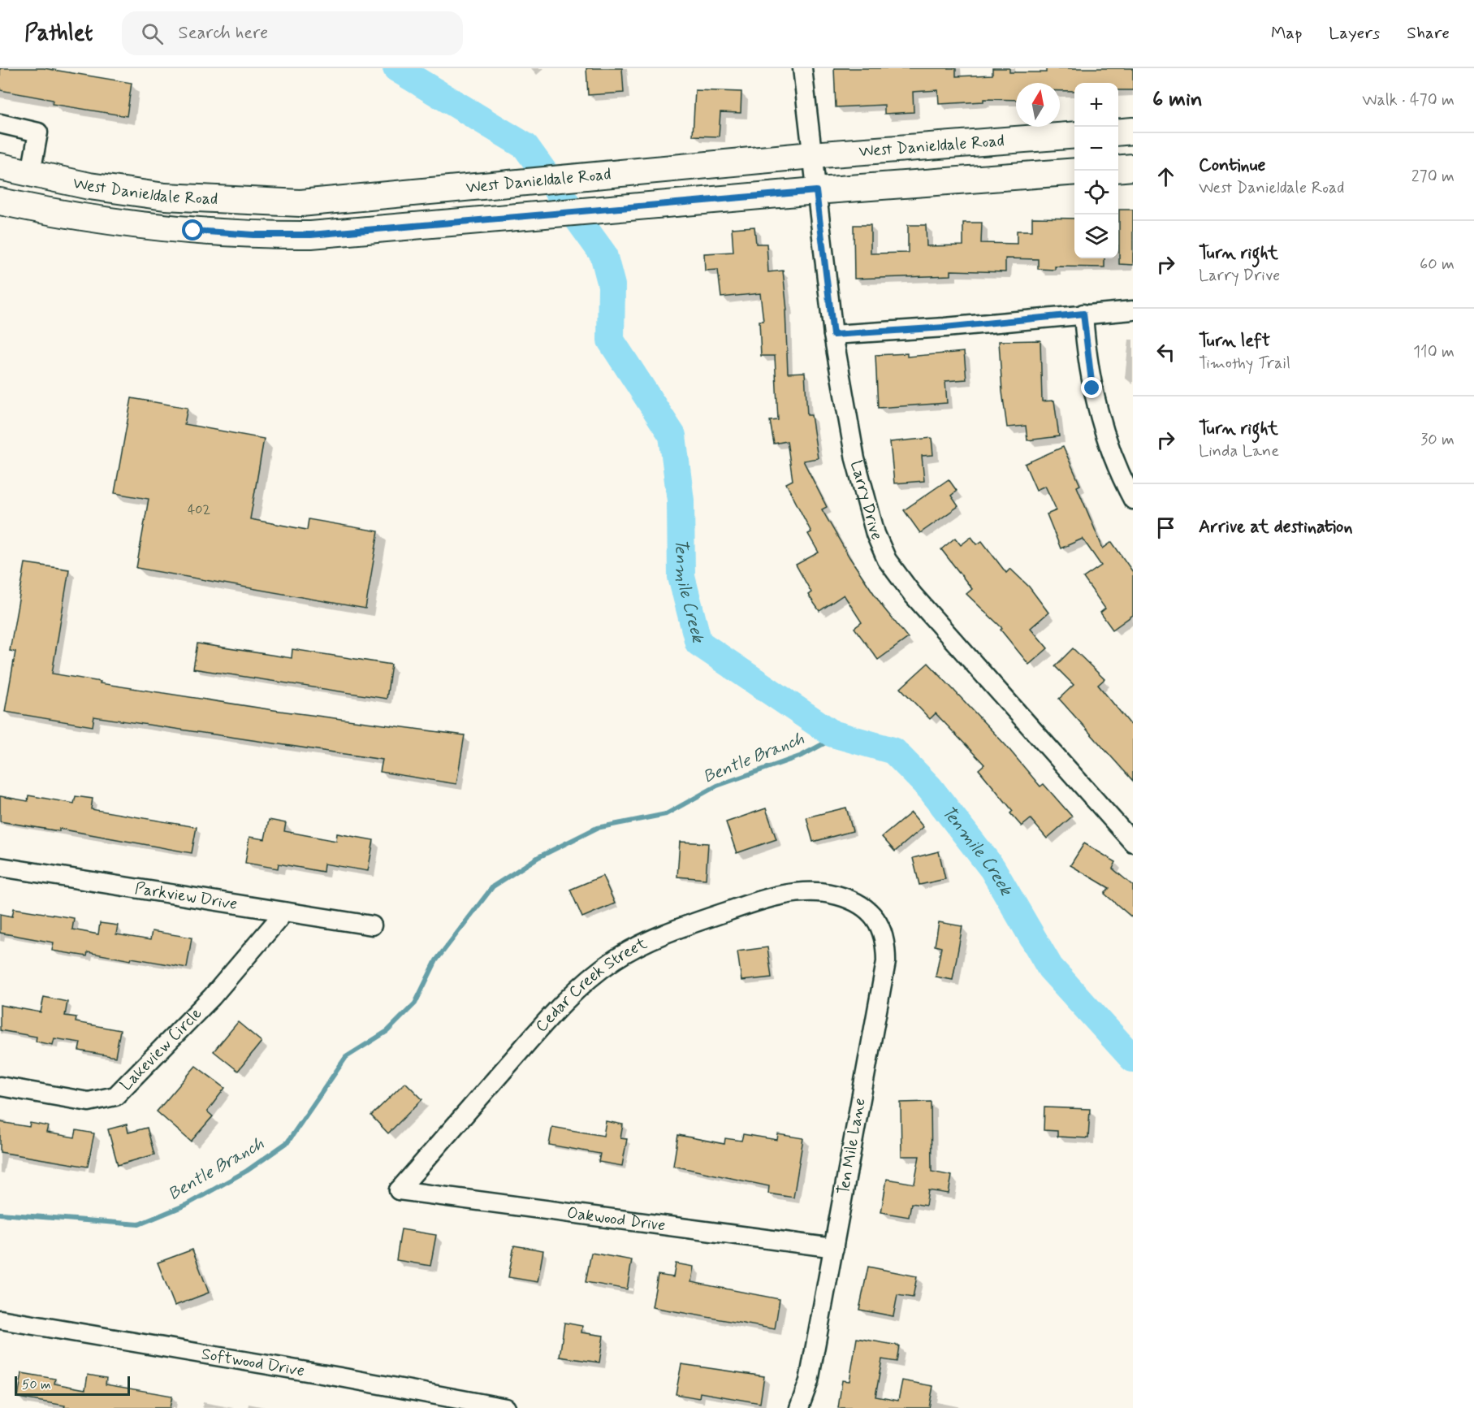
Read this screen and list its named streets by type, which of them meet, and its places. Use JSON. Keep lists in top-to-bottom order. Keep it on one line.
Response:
{"streets":{"main road":["West Danieldale Road"],"street":["Larry Drive","Parkview Drive","Cedar Creek Street","Lakeview Circle","Ten Mile Lane","Oakwood Drive","Softwood Drive"]},"crossings":[["West Danieldale Road","Larry Drive"],["Parkview Drive","Lakeview Circle"],["Cedar Creek Street","Ten Mile Lane"],["Cedar Creek Street","Oakwood Drive"],["Ten Mile Lane","Oakwood Drive"]],"water":["Tenmile Creek","Bentle Branch"],"house_numbers":["402"],"scale_bar":"50 m","north":"top","page":{"header":"Pathlet","search":"Search here","nav":["Map","Layers","Share"],"heading":["6 min","Walk · 470 m"],"map_buttons":["+","−"],"list":[["Continue","West Danieldale Road","270 m"],["Turn right","Larry Drive","60 m"],["Turn left","Timothy Trail","110 m"],["Turn right","Linda Lane","30 m"],"Arrive at destination"],"scale":"50 m"}}
